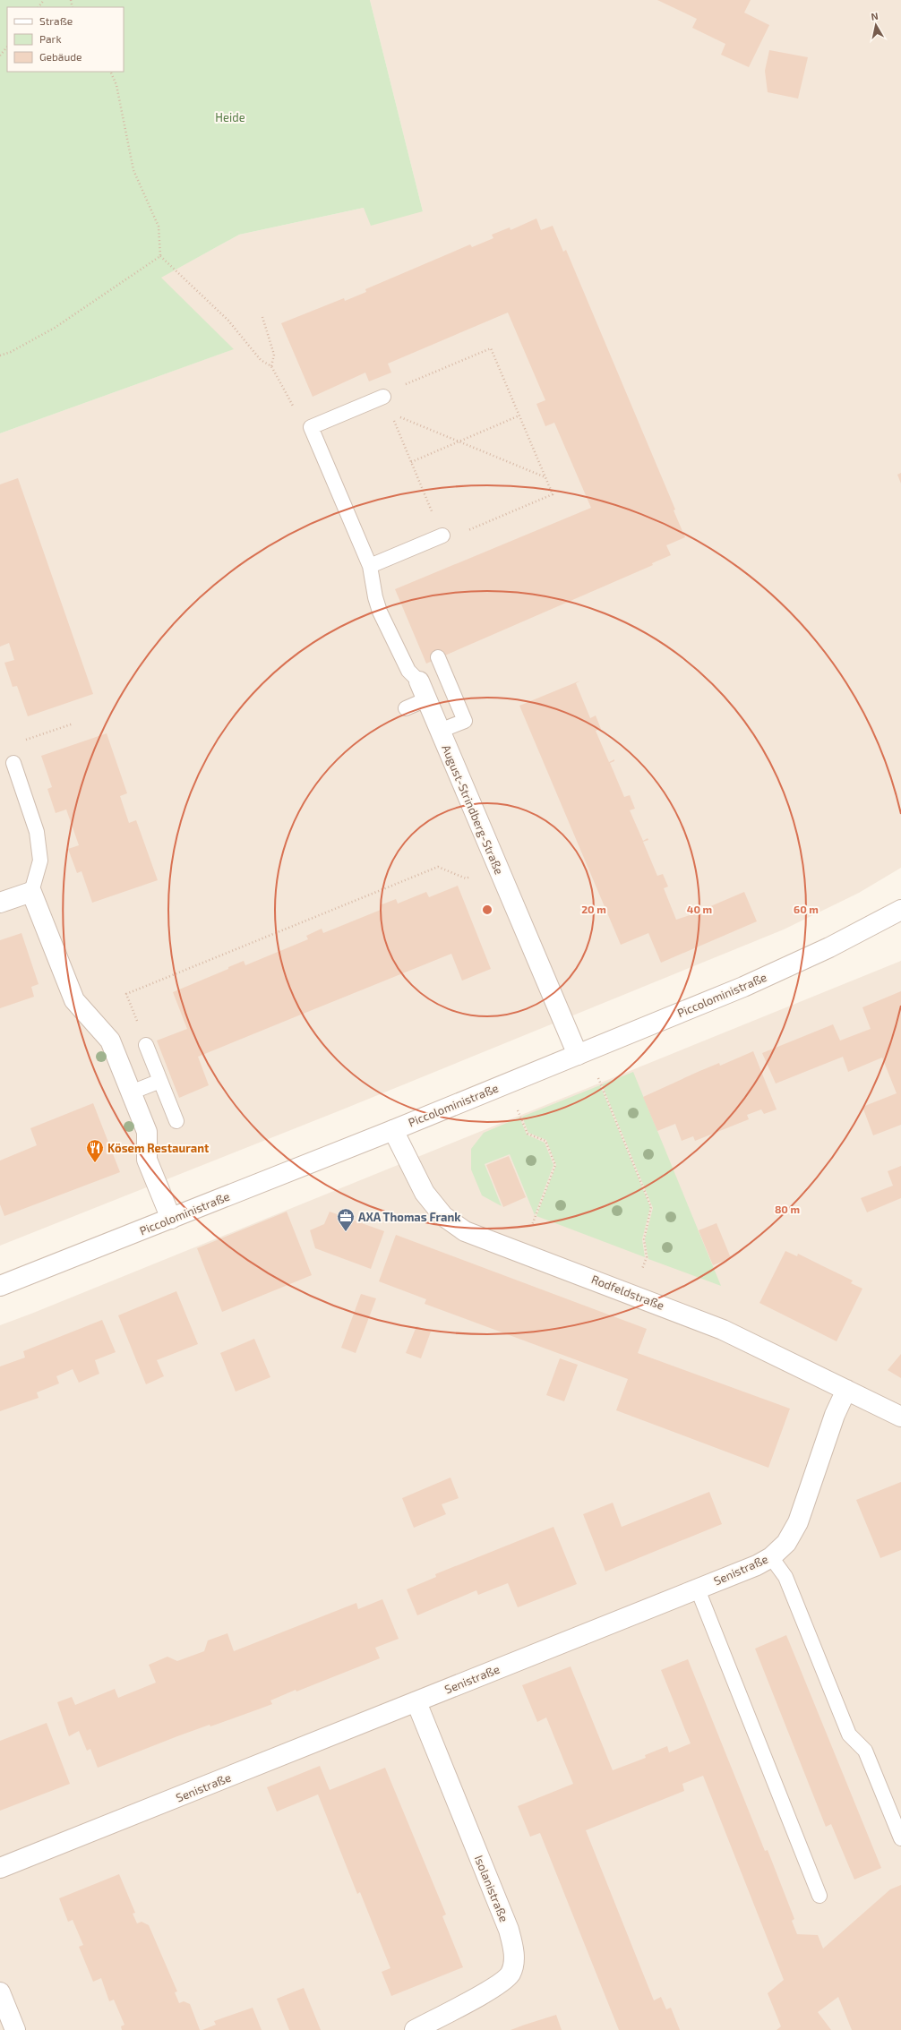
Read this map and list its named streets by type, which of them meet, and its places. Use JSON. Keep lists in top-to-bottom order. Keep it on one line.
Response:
{"streets":{"street":["August-Strindberg-Straße","Piccoloministraße","Rodfeldstraße","Senistraße","Isolanistraße"]},"crossings":[["August-Strindberg-Straße","Piccoloministraße"],["Piccoloministraße","Rodfeldstraße"],["Rodfeldstraße","Senistraße"],["Senistraße","Isolanistraße"]],"parks":["Heide"],"places":{"restaurant":["Kösem Restaurant"],"office":["AXA Thomas Frank"]},"legend":["Straße","Park","Gebäude"],"north":"top","rings":["20 m","40 m","60 m","80 m"]}
